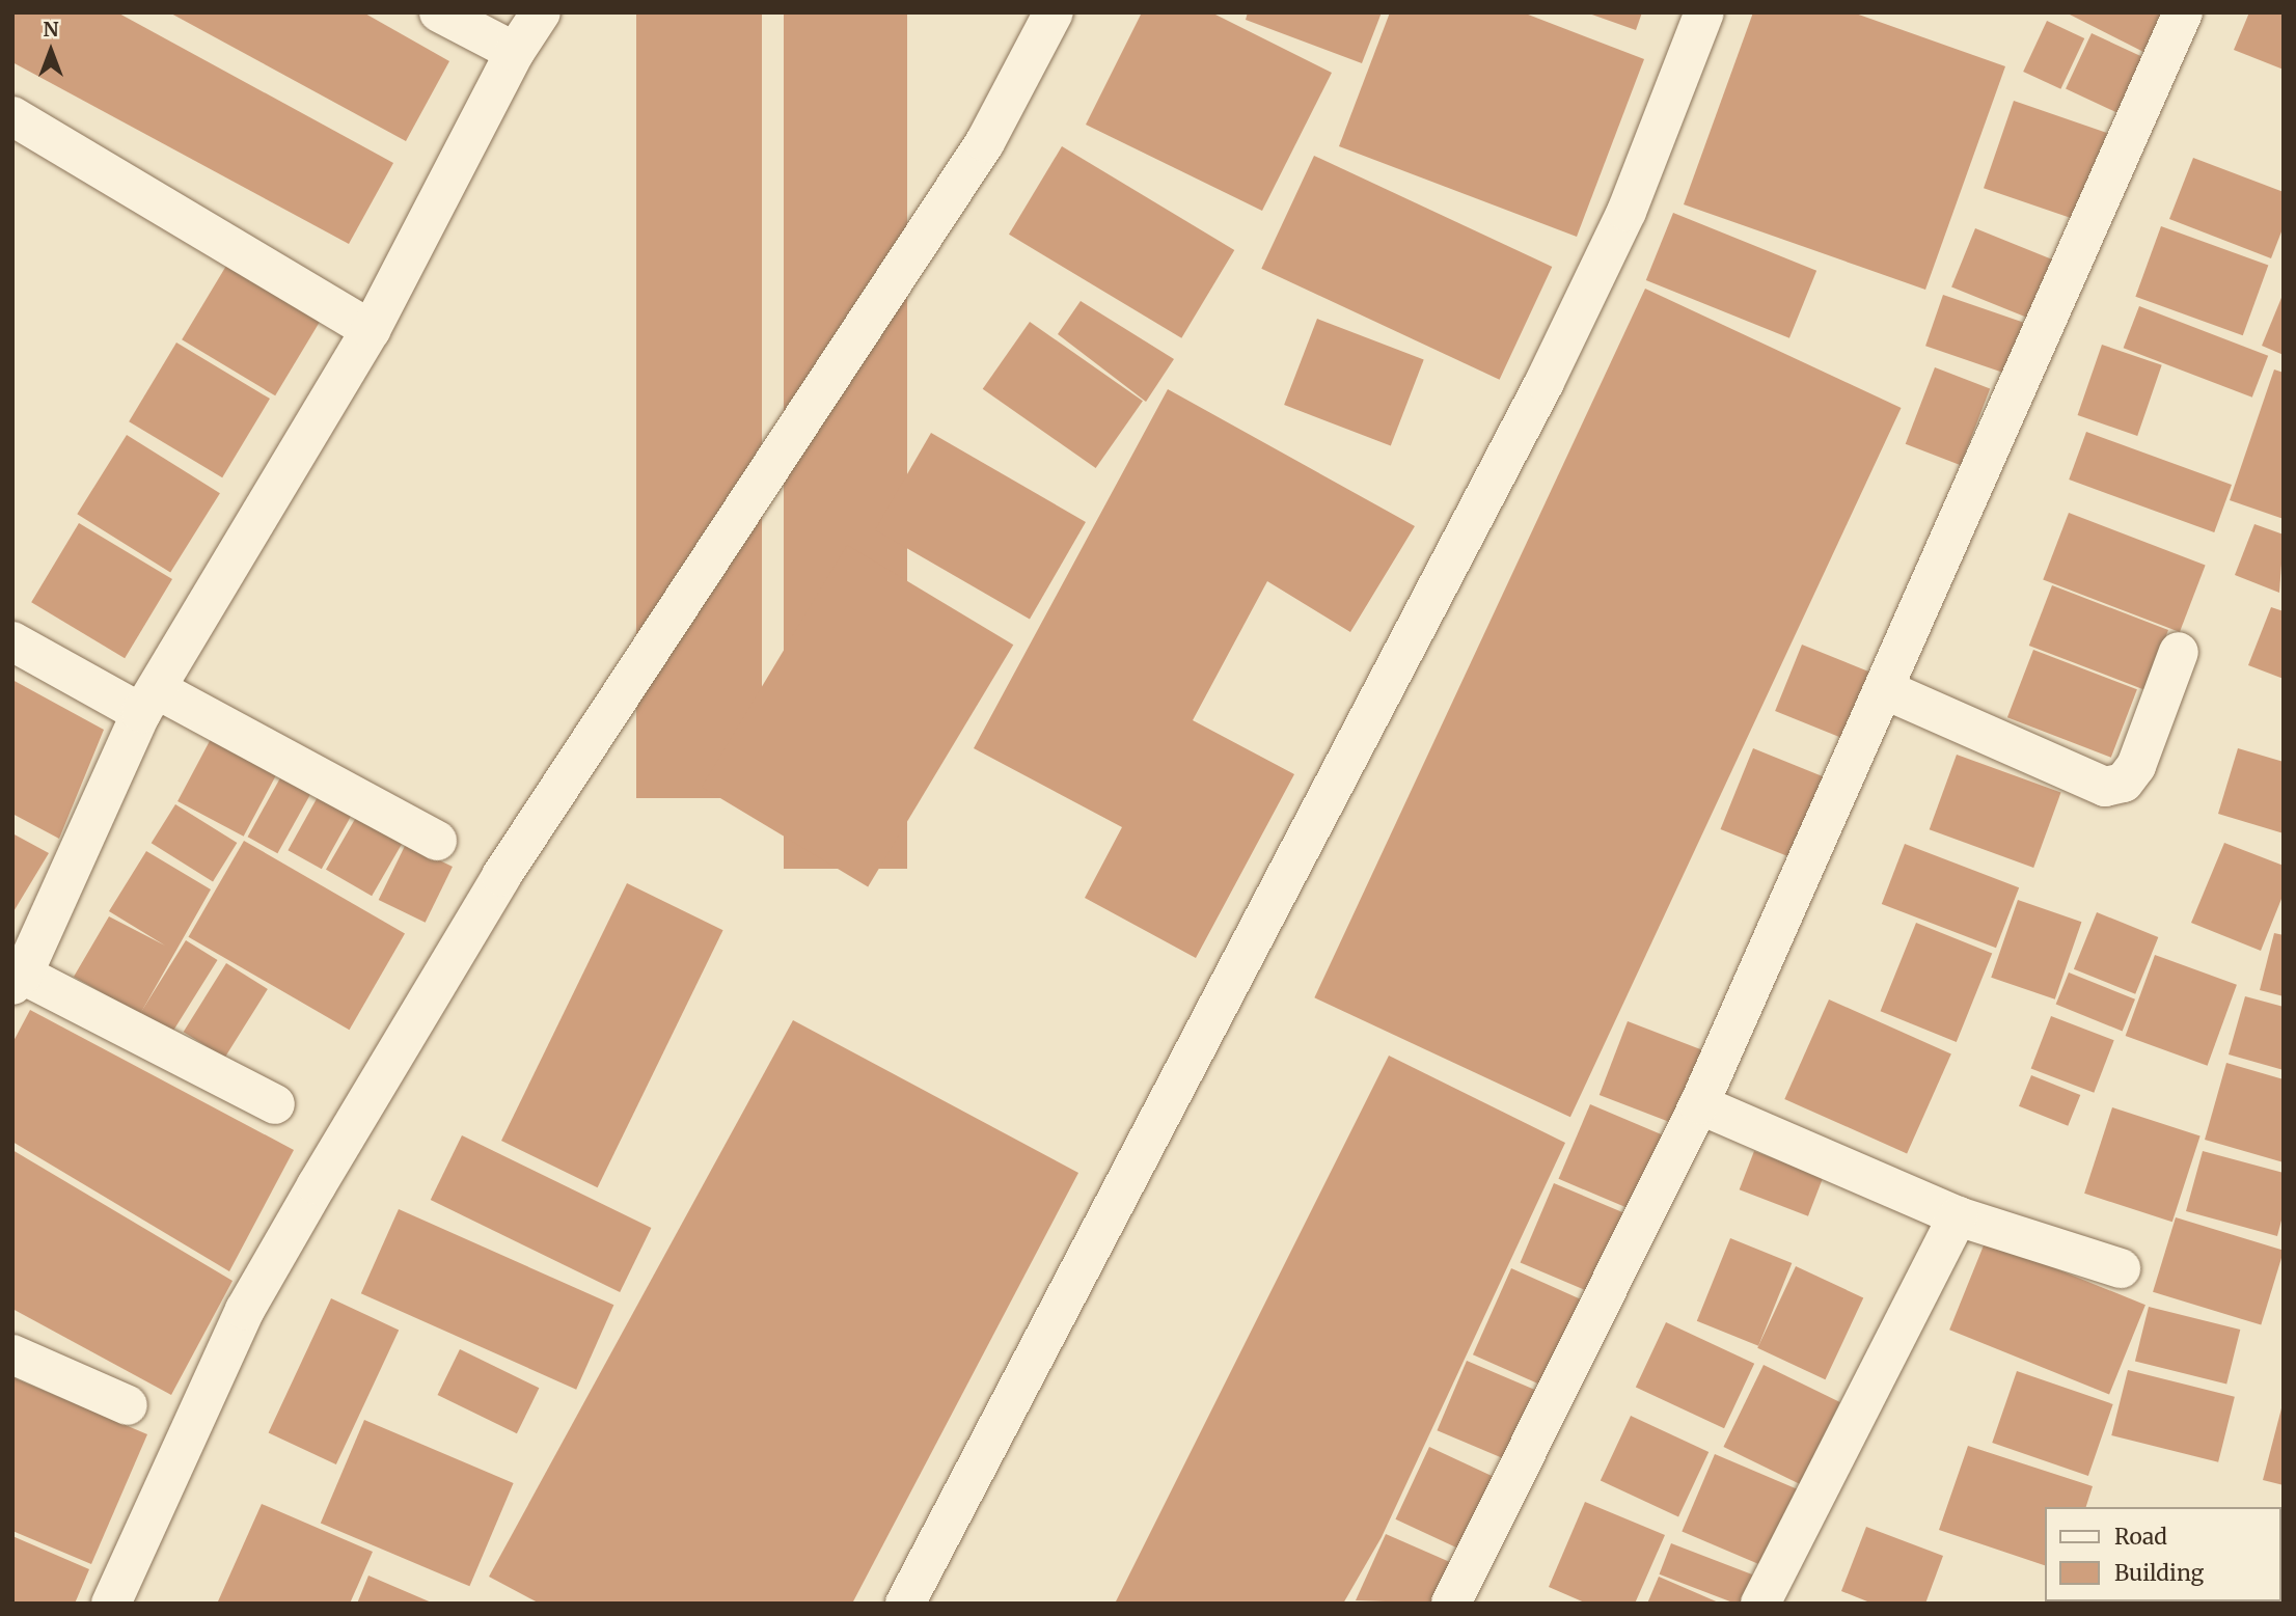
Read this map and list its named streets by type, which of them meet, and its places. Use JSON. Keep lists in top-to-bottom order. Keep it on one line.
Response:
{"legend":["Road","Building"],"north":"top"}
